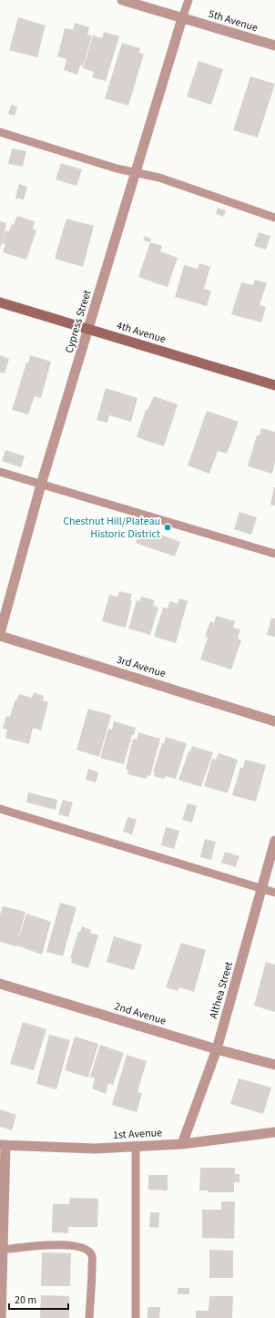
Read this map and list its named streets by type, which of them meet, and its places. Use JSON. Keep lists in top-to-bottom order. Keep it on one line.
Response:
{"streets":{"main road":["4th Avenue"],"street":["5th Avenue","Cypress Street","3rd Avenue","Althea Street","2nd Avenue","1st Avenue"]},"crossings":[["5th Avenue","Cypress Street"],["Cypress Street","4th Avenue"],["Cypress Street","3rd Avenue"],["Althea Street","2nd Avenue"],["Althea Street","1st Avenue"]],"places":["Chestnut Hill/Plateau Historic District"],"scale_bar":"20 m"}
